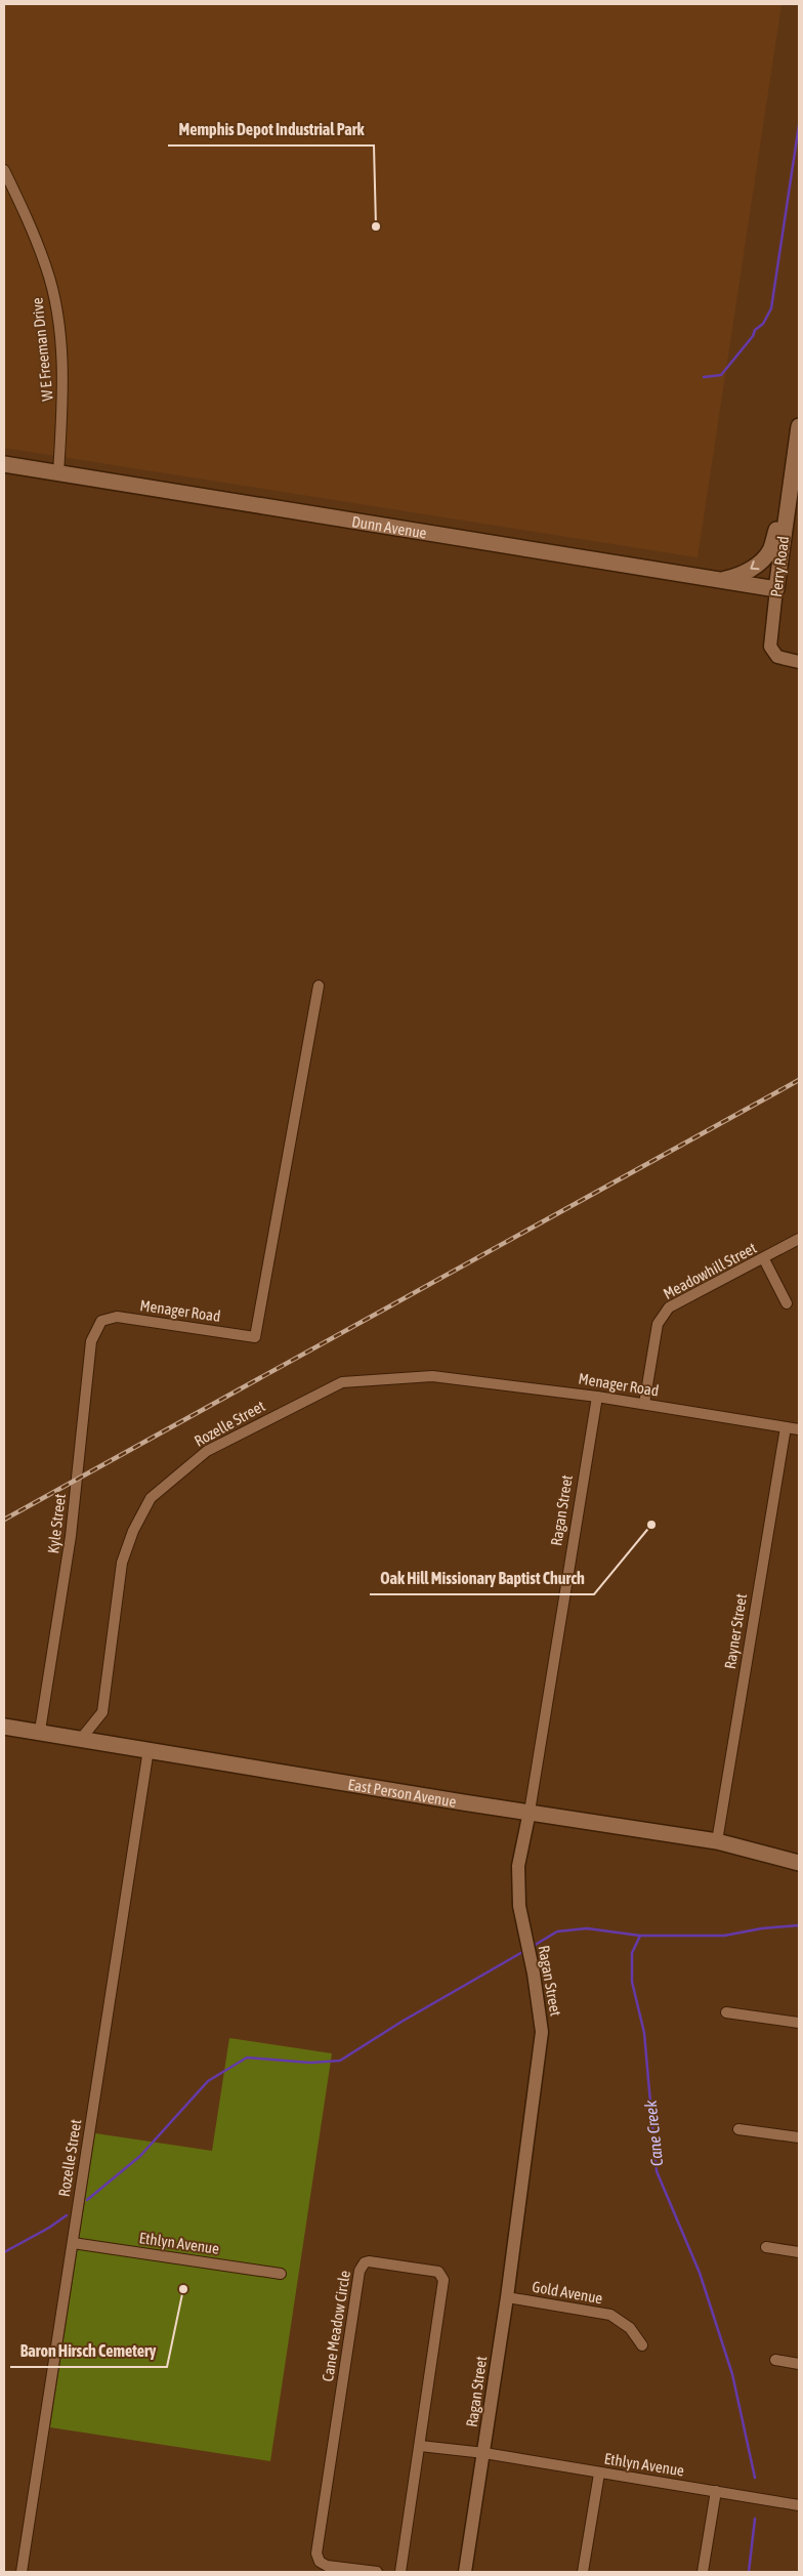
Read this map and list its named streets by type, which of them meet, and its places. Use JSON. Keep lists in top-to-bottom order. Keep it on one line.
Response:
{"streets":{"main road":["Dunn Avenue","Perry Road","East Person Avenue"],"street":["W E Freeman Drive","Meadowhill Street","Menager Road","Rozelle Street","Ragan Street","Kyle Street","Rayner Street","Ethlyn Avenue","Gold Avenue","Cane Meadow Circle"]},"crossings":[["W E Freeman Drive","Dunn Avenue"],["Dunn Avenue","Perry Road"],["Meadowhill Street","Menager Road"],["Menager Road","Rozelle Street"],["Menager Road","Ragan Street"],["Menager Road","Kyle Street"],["Menager Road","Rayner Street"],["Rozelle Street","East Person Avenue"],["Rozelle Street","Ethlyn Avenue"],["Ragan Street","East Person Avenue"],["Ragan Street","Ethlyn Avenue"],["Ragan Street","Gold Avenue"],["Kyle Street","East Person Avenue"],["Rayner Street","East Person Avenue"],["Ethlyn Avenue","Cane Meadow Circle"]],"water":["Cane Creek"],"places":["Memphis Depot Industrial Park","Oak Hill Missionary Baptist Church","Baron Hirsch Cemetery"]}
